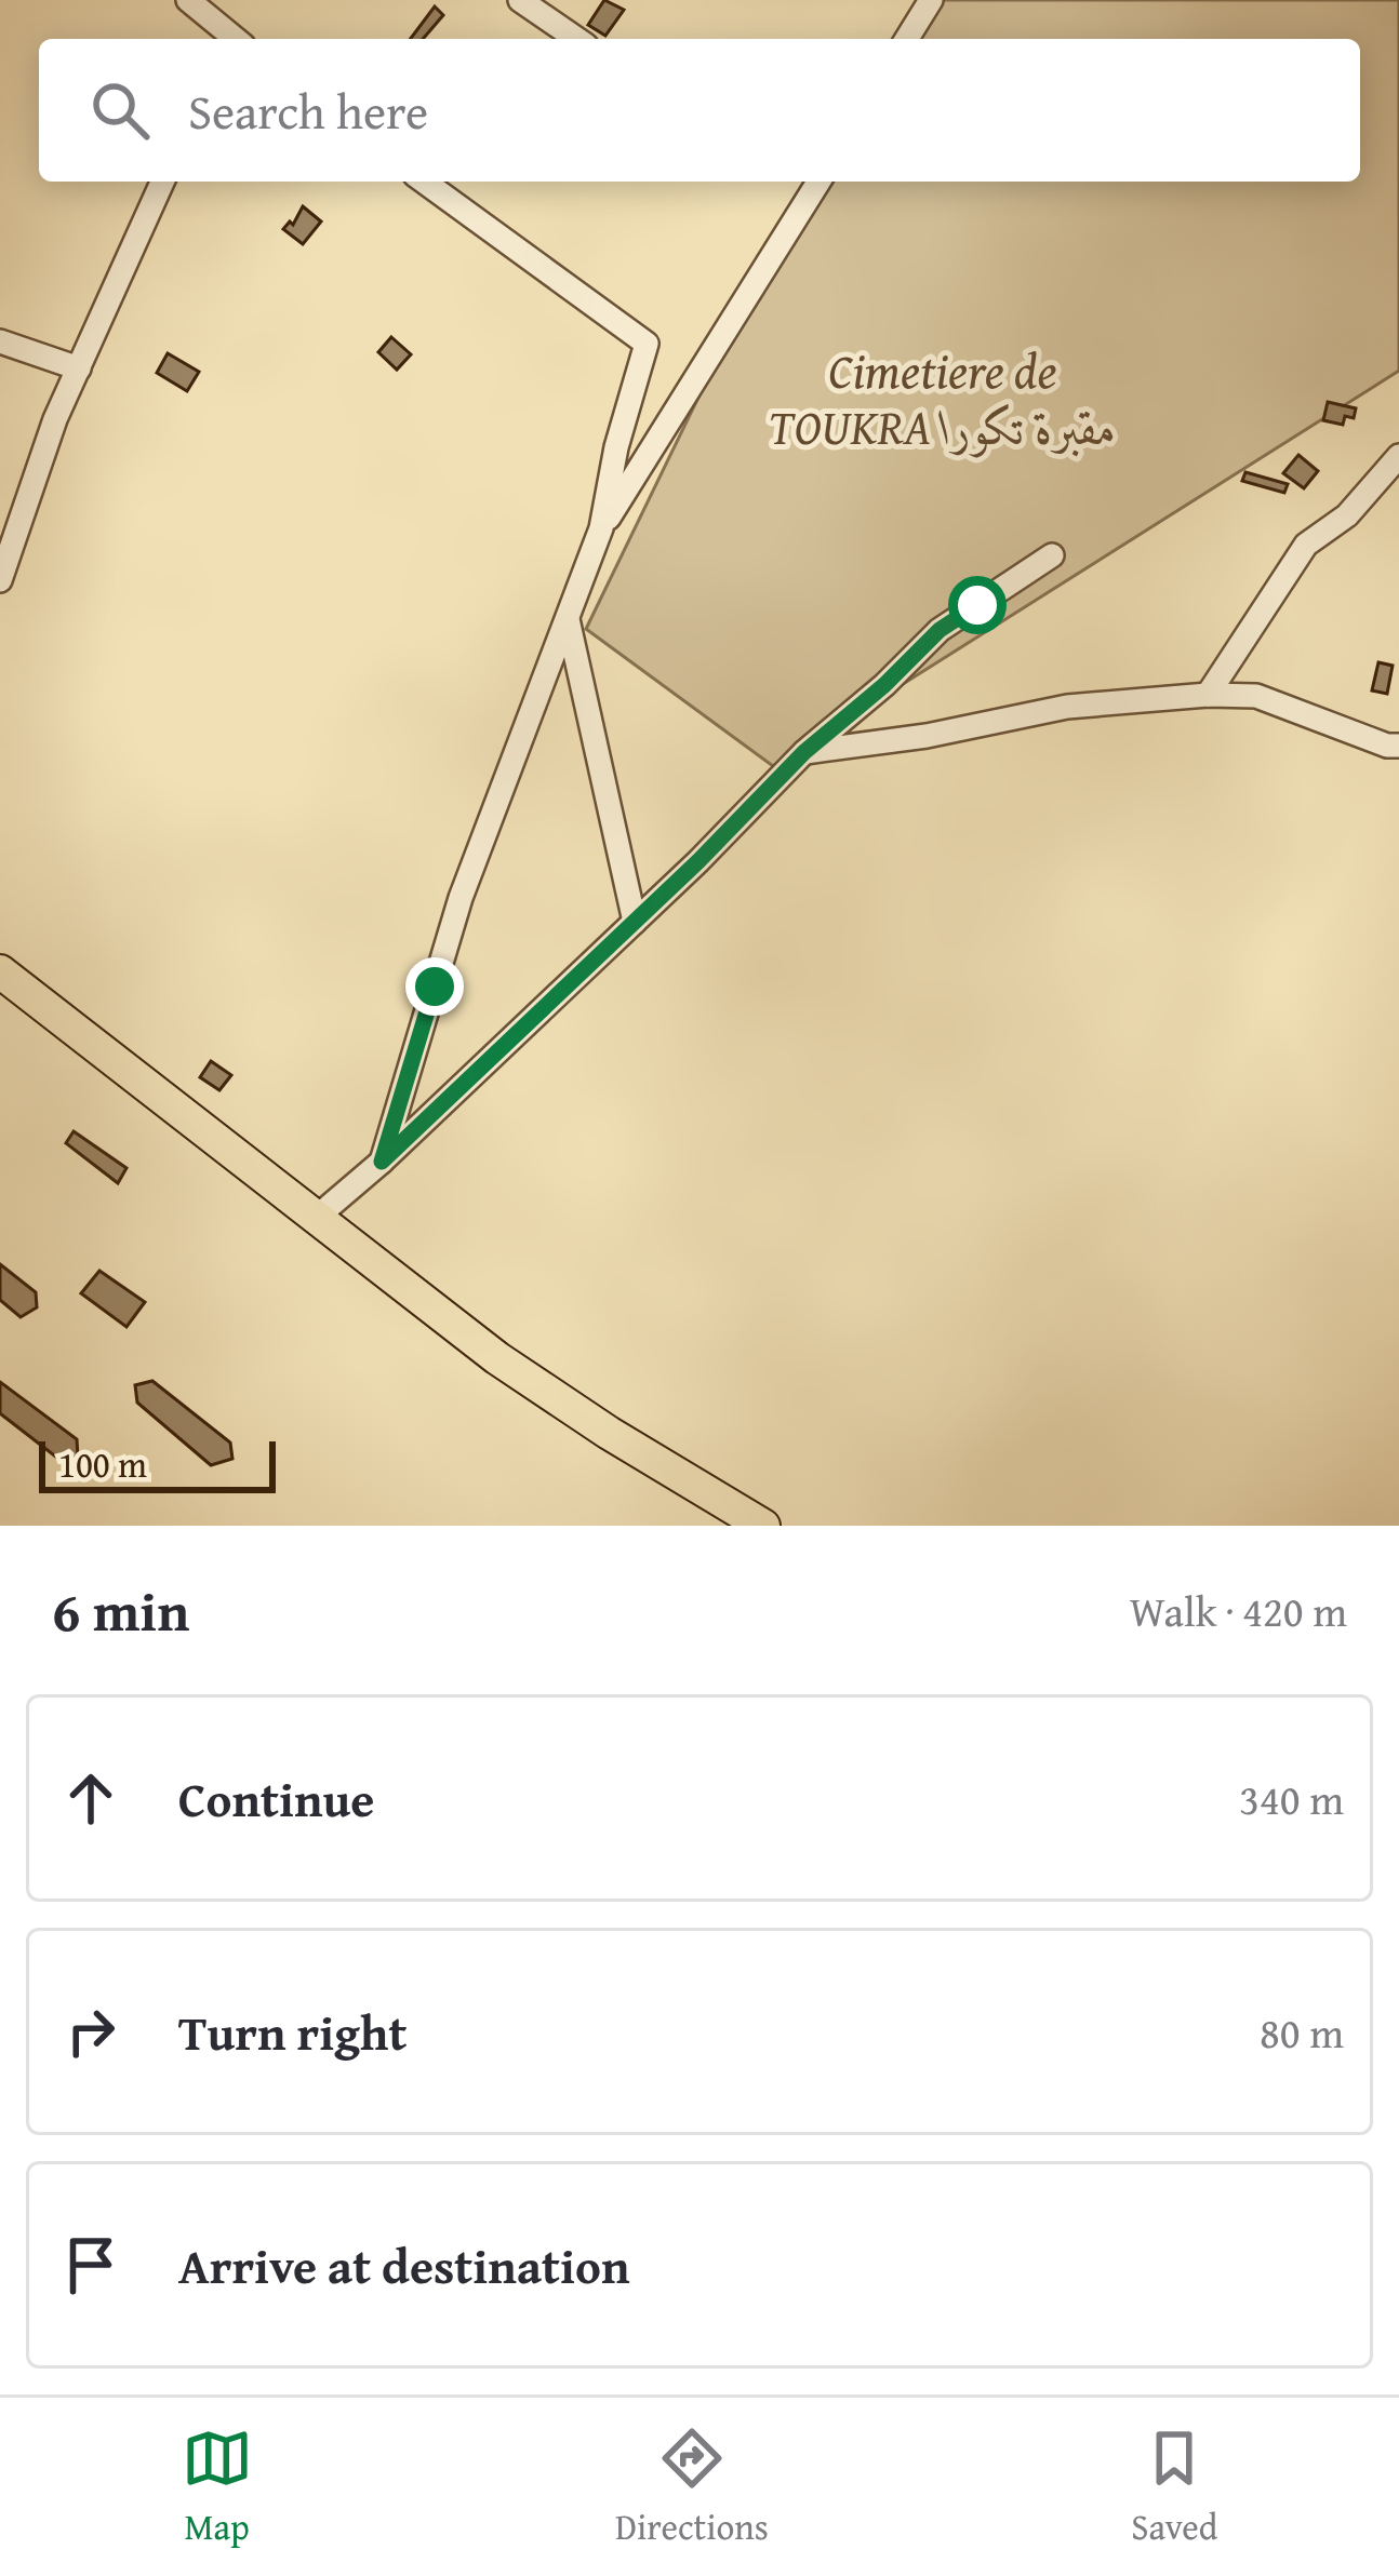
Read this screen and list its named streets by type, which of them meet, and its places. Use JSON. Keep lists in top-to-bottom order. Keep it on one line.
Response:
{"parks":["Cimetiere de TOUKRA مقبرة تكورا"],"scale_bar":"100 m","page":{"search":"Search here","scale":"100 m","heading":["6 min","Walk · 420 m"],"list":[["Continue","340 m"],["Turn right","80 m"],"Arrive at destination"],"nav":["Map","Directions","Saved"]}}
